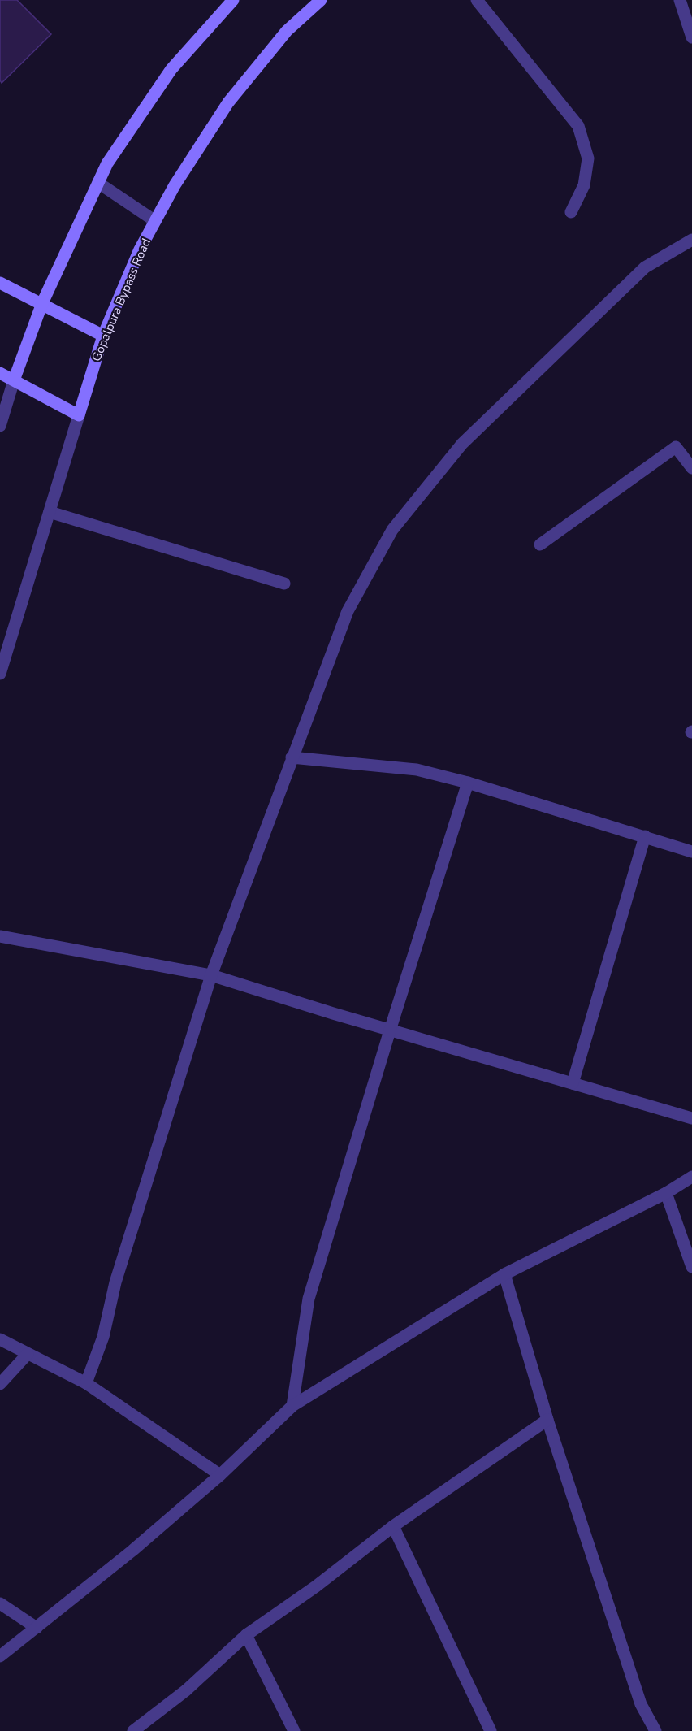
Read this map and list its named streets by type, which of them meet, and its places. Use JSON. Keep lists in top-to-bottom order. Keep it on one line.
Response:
{"streets":{"main road":["Gopalpura Bypass Road"]}}
